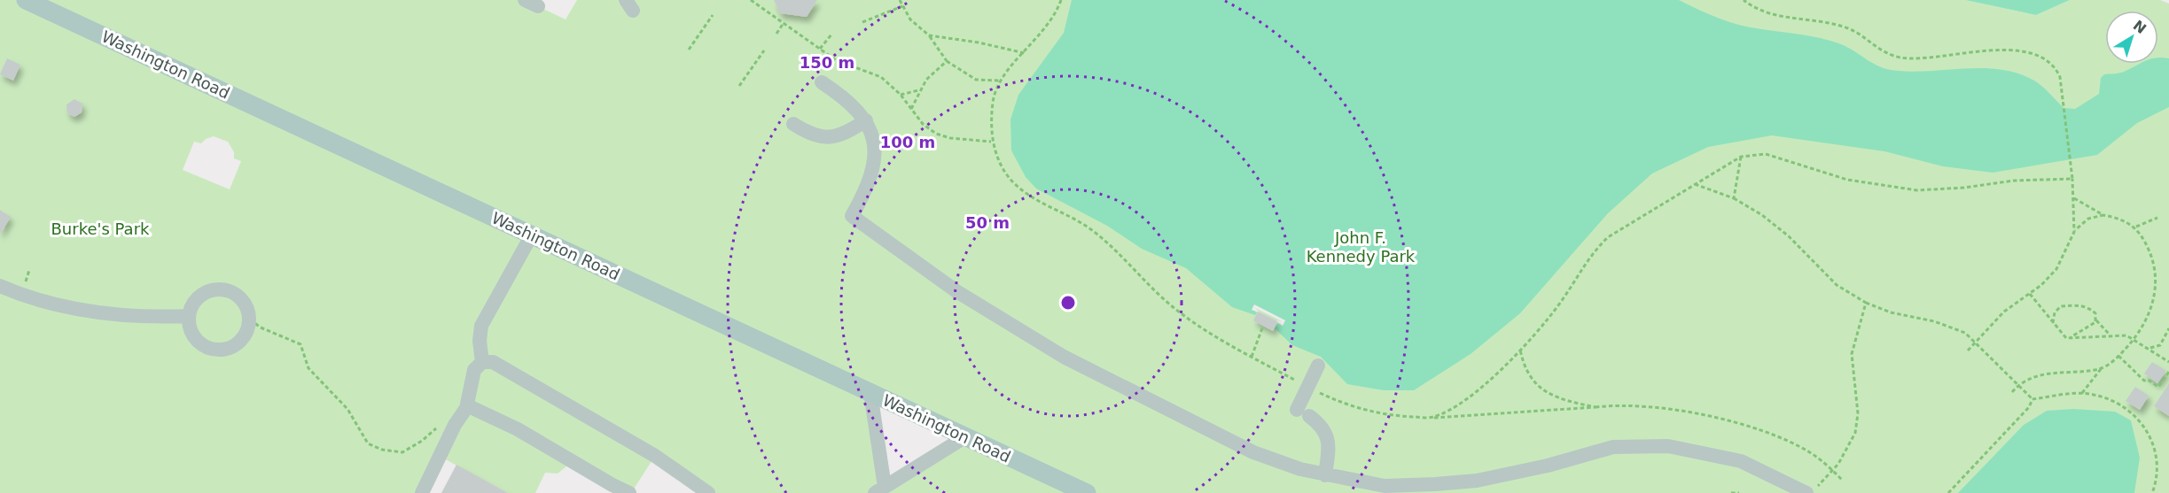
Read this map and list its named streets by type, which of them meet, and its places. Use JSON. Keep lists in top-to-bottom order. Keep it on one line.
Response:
{"streets":{"main road":["Washington Road"]},"parks":["Burke's Park","John F. Kennedy Park"],"north":"top right","rings":["150 m","100 m","50 m"]}
